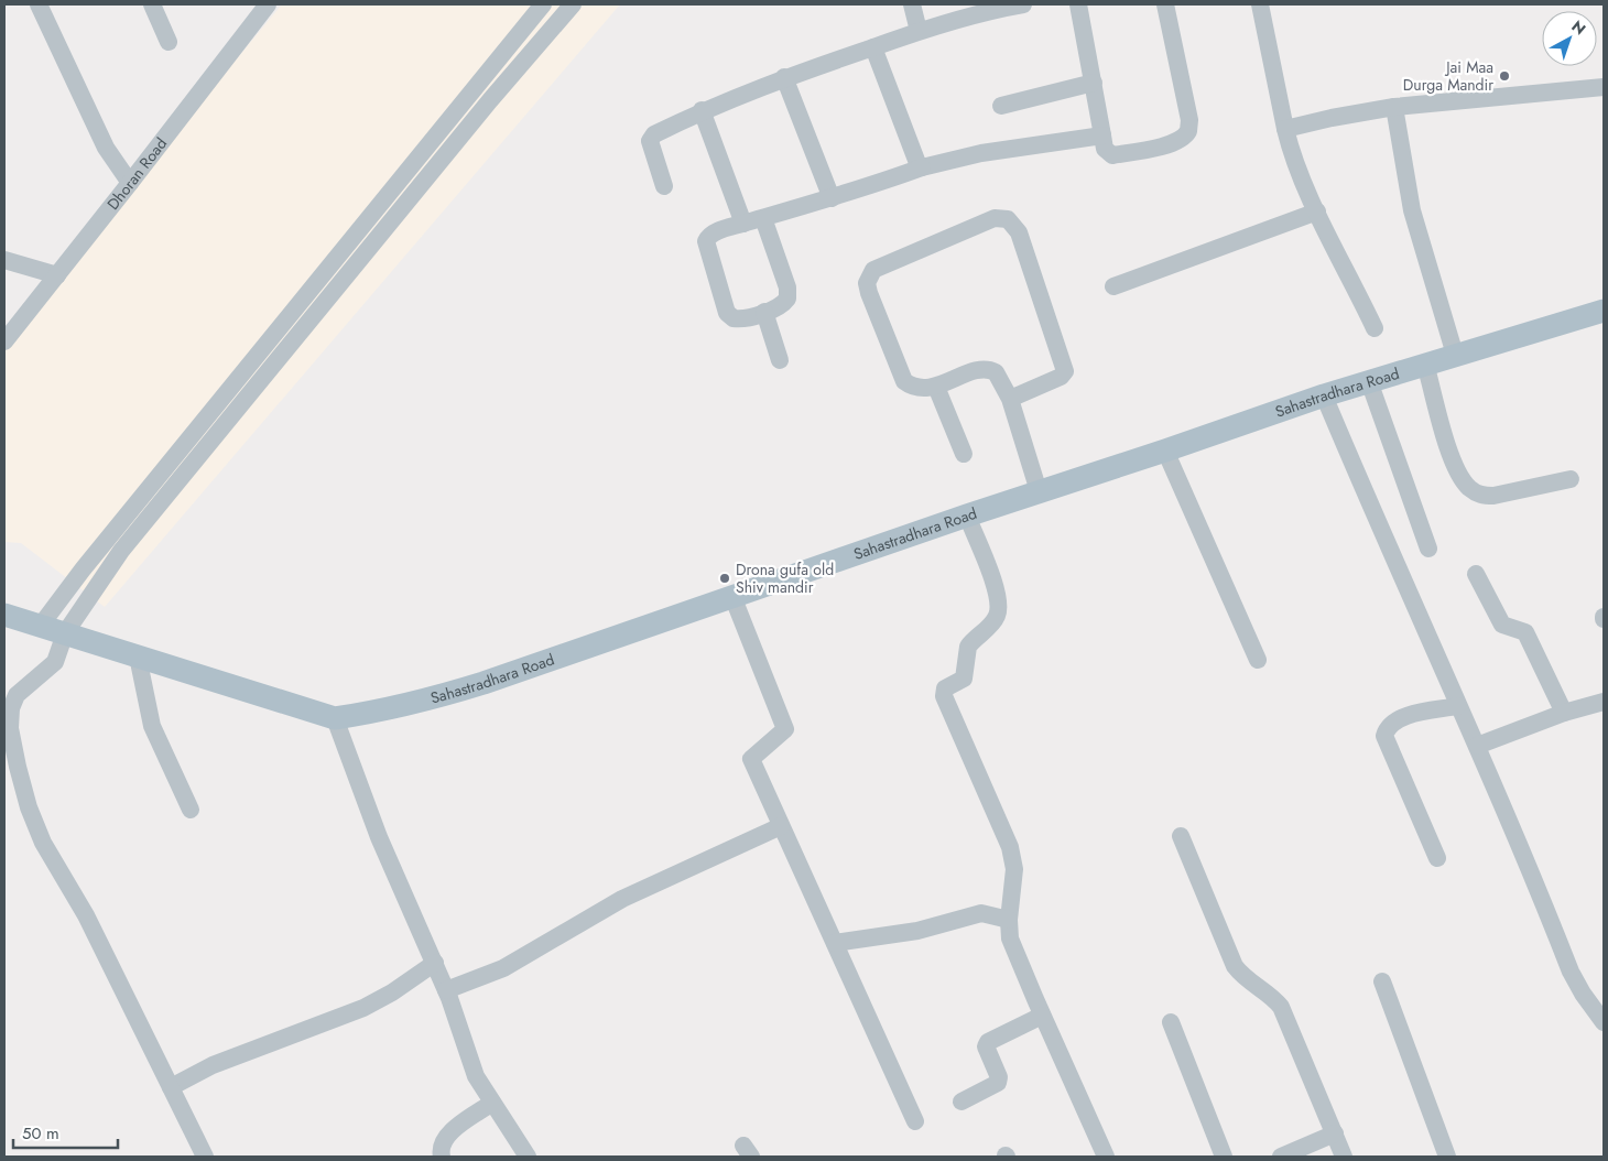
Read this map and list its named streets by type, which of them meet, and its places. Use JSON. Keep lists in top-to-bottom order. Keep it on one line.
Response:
{"streets":{"main road":["Sahastradhara Road"],"street":["Dhoran Road"]},"places":["Jai Maa Durga Mandir","Drona gufa old Shiv mandir"],"scale_bar":"50 m","north":"top right"}
